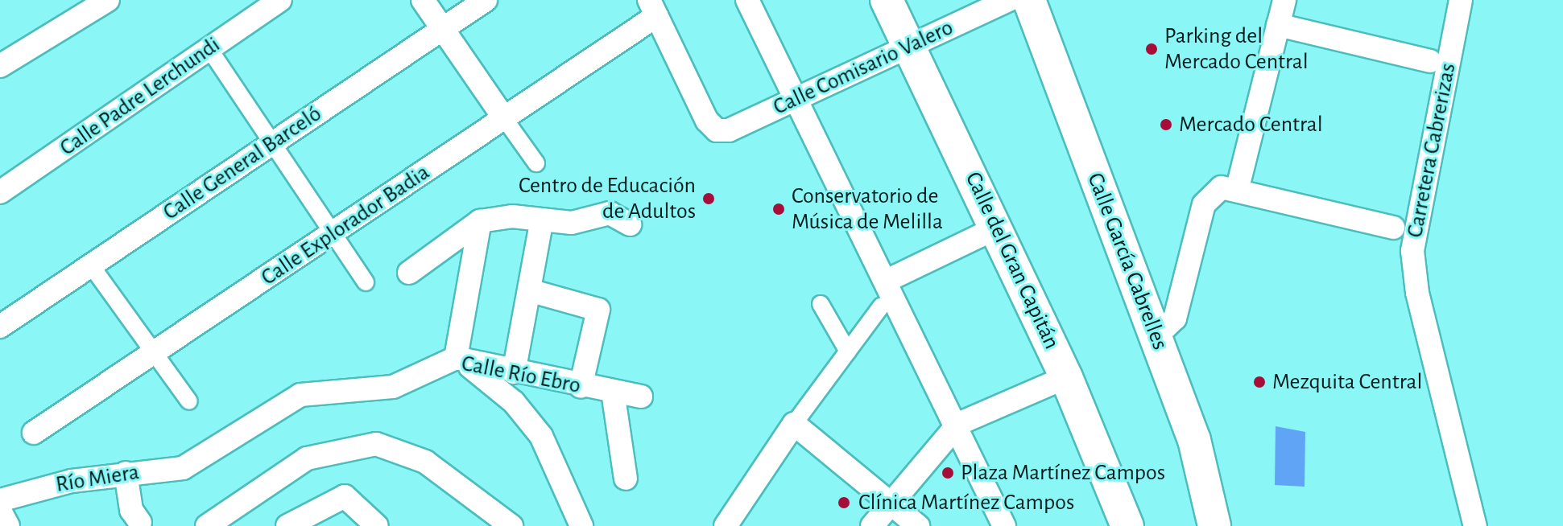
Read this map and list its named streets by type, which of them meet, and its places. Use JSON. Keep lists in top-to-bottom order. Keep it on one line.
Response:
{"streets":{"main road":["Calle del Gran Capitán","Calle García Cabrelles"],"street":["Calle Comisario Valero","Calle Padre Lerchundi","Carretera Cabrerizas","Calle General Barceló","Calle Explorador Badia","Calle Río Ebro","Río Miera"]},"crossings":[["Calle Comisario Valero","Calle Explorador Badia"],["Calle Comisario Valero","Calle del Gran Capitán"],["Calle Río Ebro","Río Miera"]],"places":["Parking del Mercado Central","Mercado Central","Centro de Educación de Adultos","Conservatorio de Música de Melilla","Mezquita Central","Plaza Martínez Campos","Clínica Martínez Campos"]}
